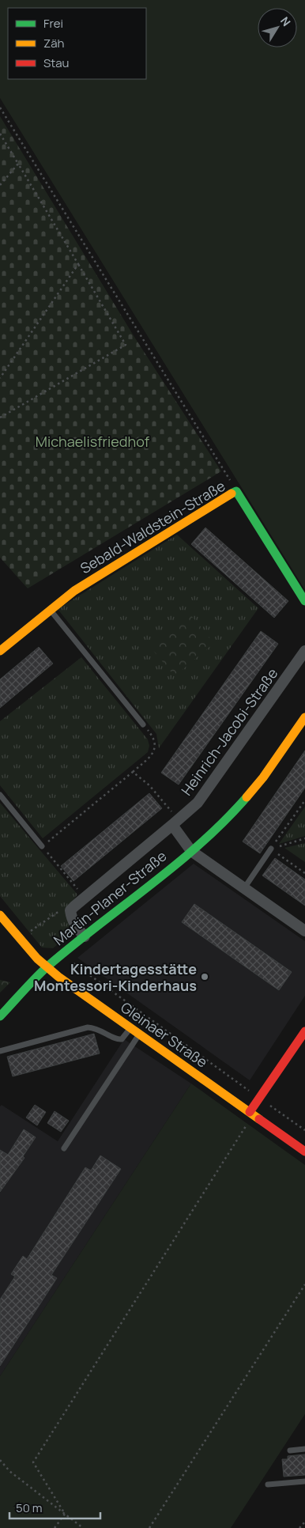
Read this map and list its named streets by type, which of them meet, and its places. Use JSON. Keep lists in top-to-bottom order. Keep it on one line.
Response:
{"streets":{"street":["Sebald-Waldstein-Straße","Heinrich-Jacobi-Straße","Martin-Planer-Straße","Gleinaer Straße"]},"crossings":[["Martin-Planer-Straße","Gleinaer Straße"]],"parks":["Michaelisfriedhof"],"places":["Kindertagesstätte Montessori-Kinderhaus"],"legend":["Frei","Zäh","Stau"],"scale_bar":"50 m","north":"top right"}
